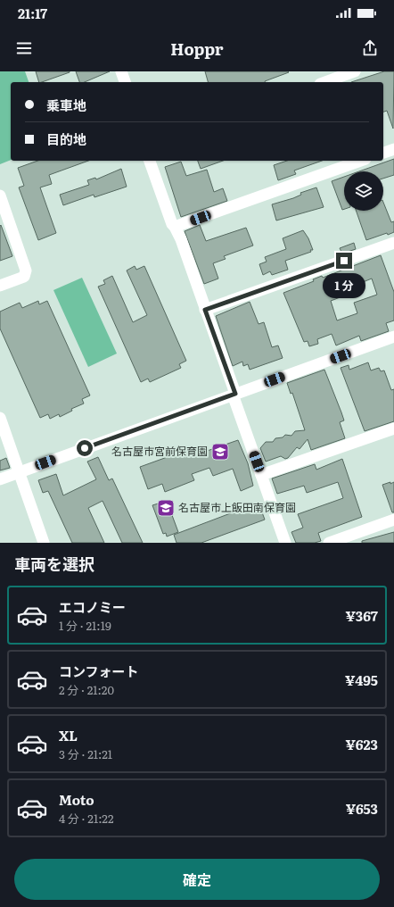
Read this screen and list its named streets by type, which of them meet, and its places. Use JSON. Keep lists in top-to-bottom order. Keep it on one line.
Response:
{"places":{"school or university":["名古屋市宮前保育園","名古屋市上飯田南保育園"]},"page":{"status":"21:17","header":"Hoppr","banner":["乗車地","目的地"],"bubble":"1 分","heading":"車両を選択","list":[{"name":"エコノミー","note":"1 分 · 21:19","value":"¥367"},{"name":"コンフォート","note":"2 分 · 21:20","value":"¥495"},{"name":"XL","note":"3 分 · 21:21","value":"¥623"},{"name":"Moto","note":"4 分 · 21:22","value":"¥653"}],"buttons":"確定"}}
